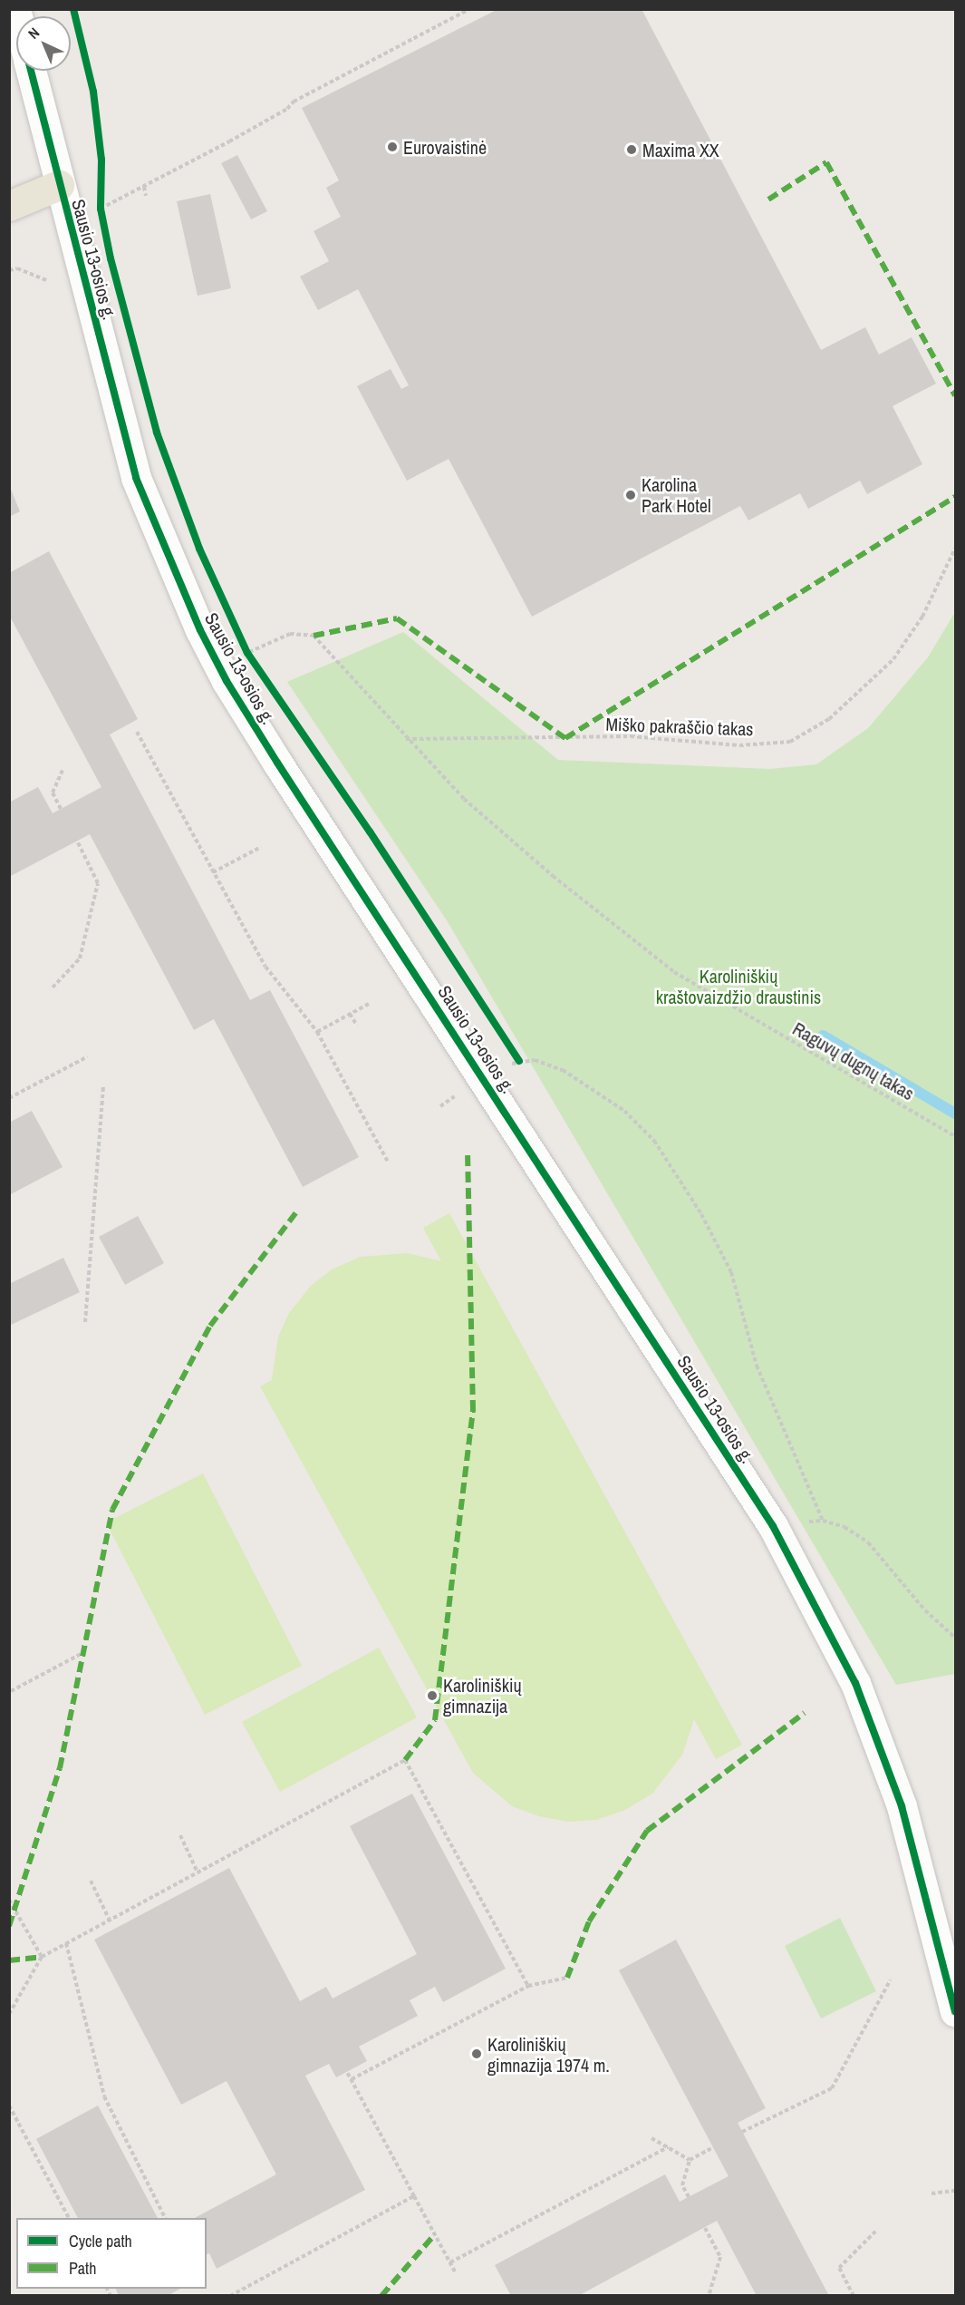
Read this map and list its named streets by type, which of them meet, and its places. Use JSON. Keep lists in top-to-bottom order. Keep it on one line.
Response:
{"streets":{"street":["Sausio 13-osios g."],"path":["Miško pakraščio takas","Raguvų dugnų takas"]},"crossings":[["Miško pakraščio takas","Raguvų dugnų takas"]],"parks":["Karoliniškių kraštovaizdžio draustinis"],"places":["Eurovaistinė","Maxima XX","Karolina Park Hotel","Karoliniškių gimnazija","Karoliniškių gimnazija 1974 m."],"legend":["Cycle path","Path"],"north":"top left"}
